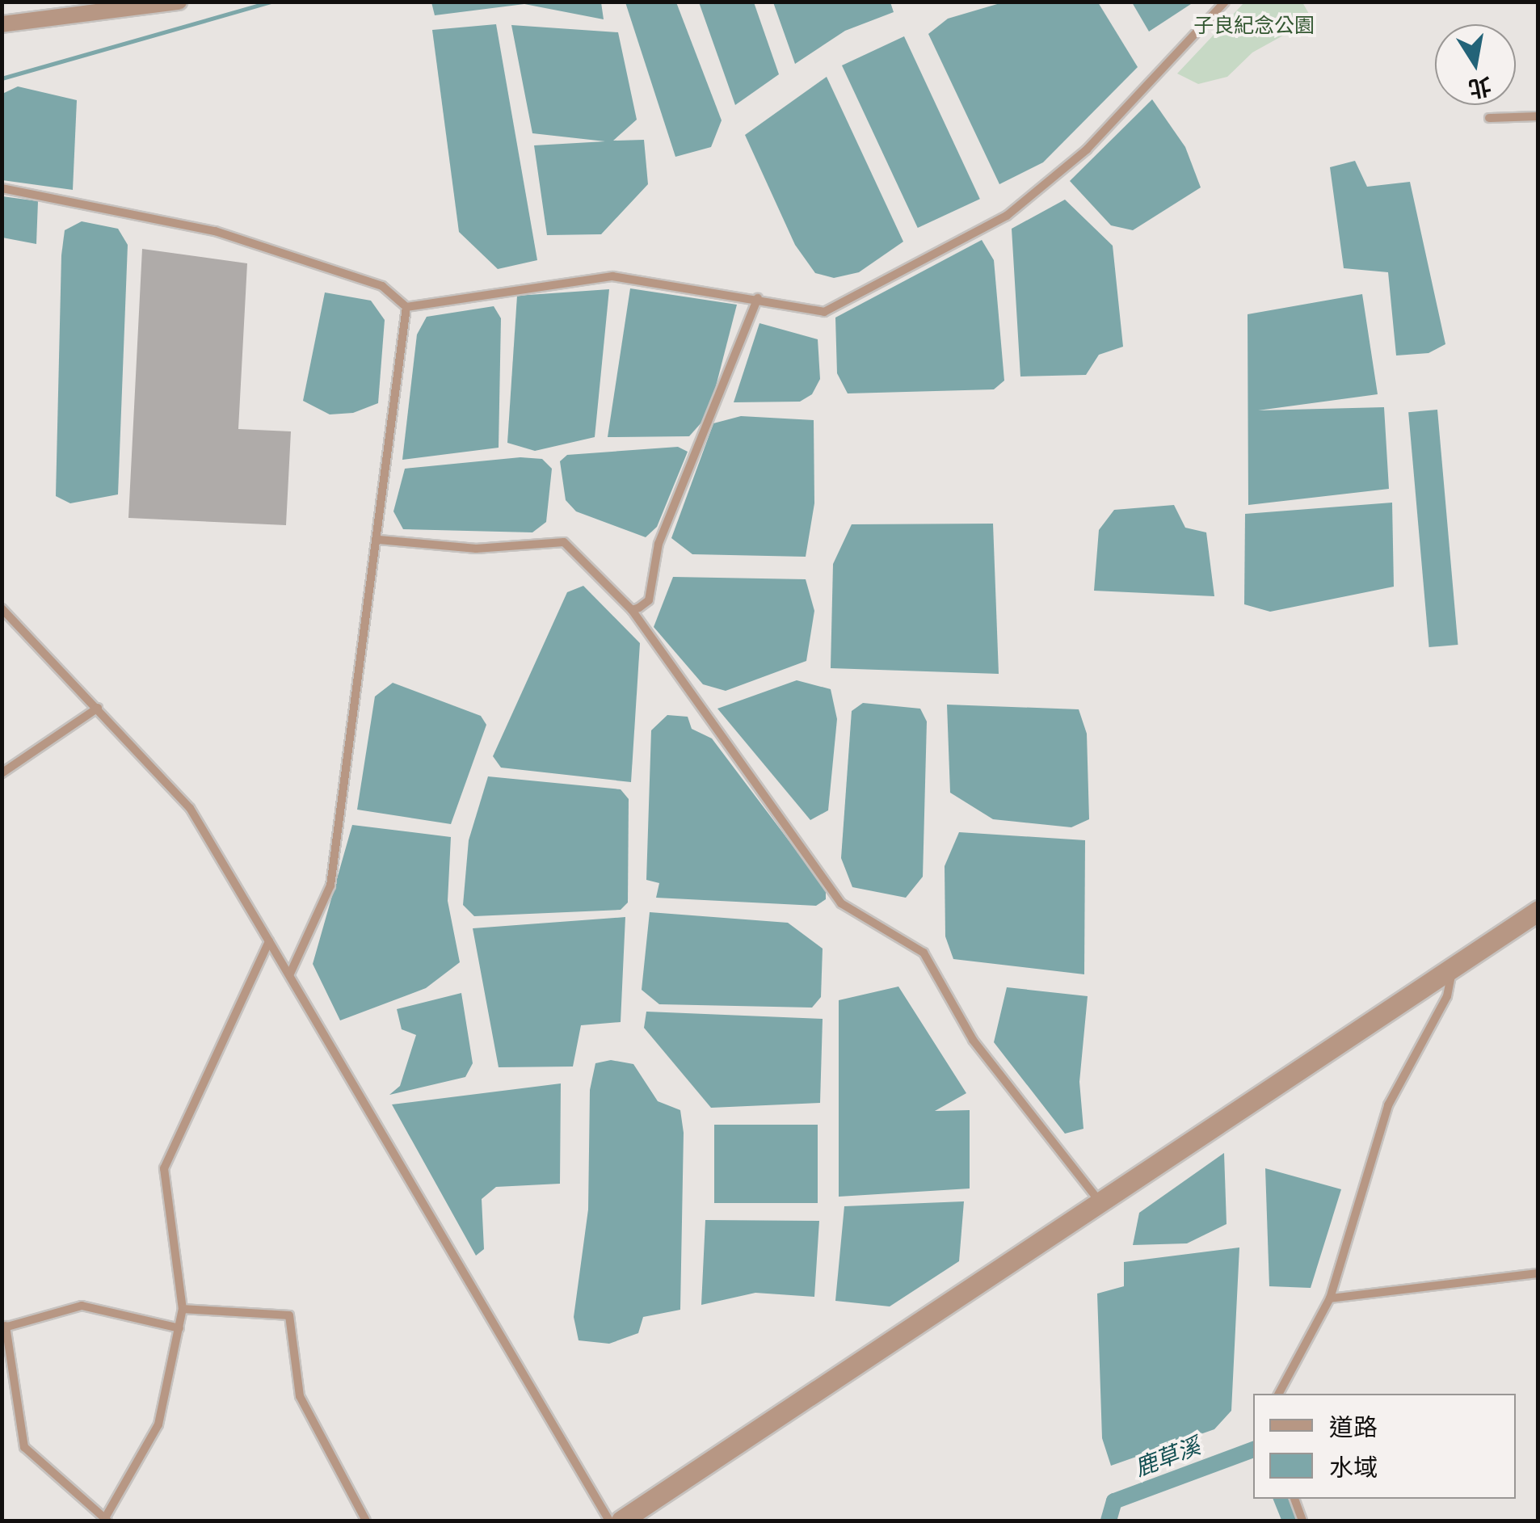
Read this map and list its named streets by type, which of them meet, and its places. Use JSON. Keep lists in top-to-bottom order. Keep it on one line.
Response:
{"water":["鹿草溪"],"parks":["子良紀念公園"],"legend":["道路","水域"],"north":"bottom"}
